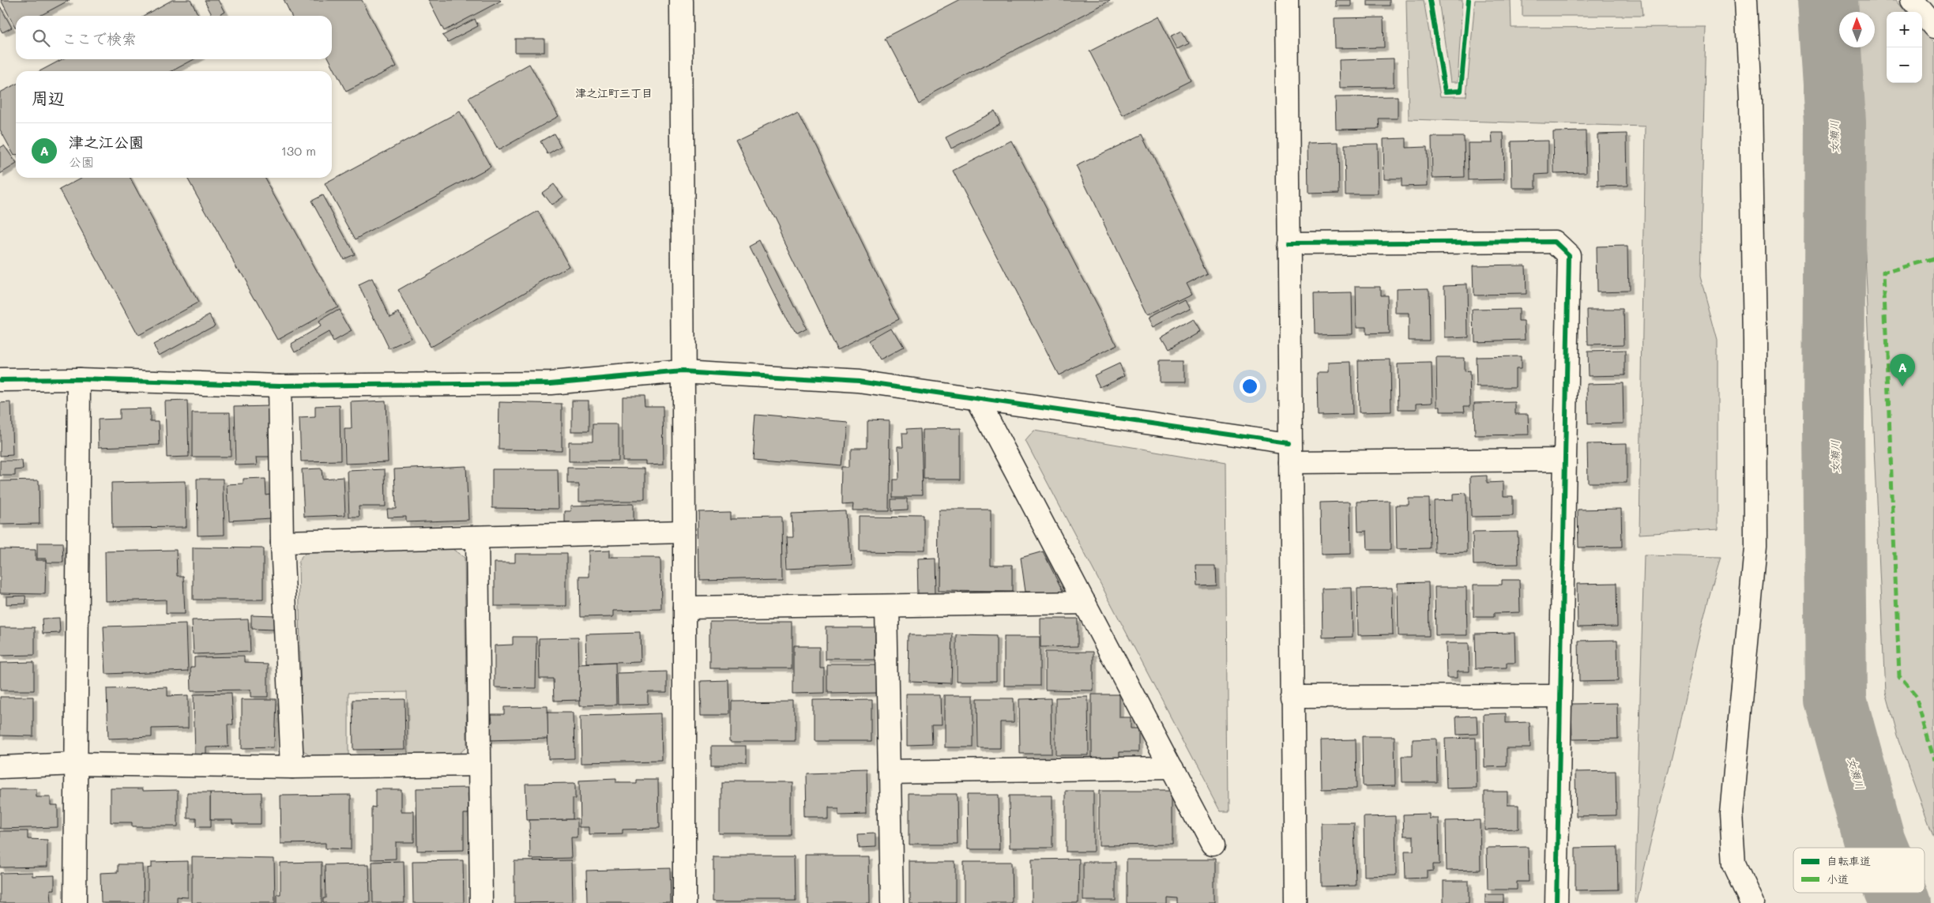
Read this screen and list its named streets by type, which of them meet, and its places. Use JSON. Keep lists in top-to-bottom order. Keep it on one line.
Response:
{"districts":["津之江町三丁目"],"water":["女瀬川"],"legend":["自転車道","小道"],"north":"top","page":{"map_buttons":["+","−"],"search":"ここで検索","heading":"周辺","list":[{"mark":"A","name":"津之江公園","note":"公園","value":"130 m"}],"pins":"A"}}
